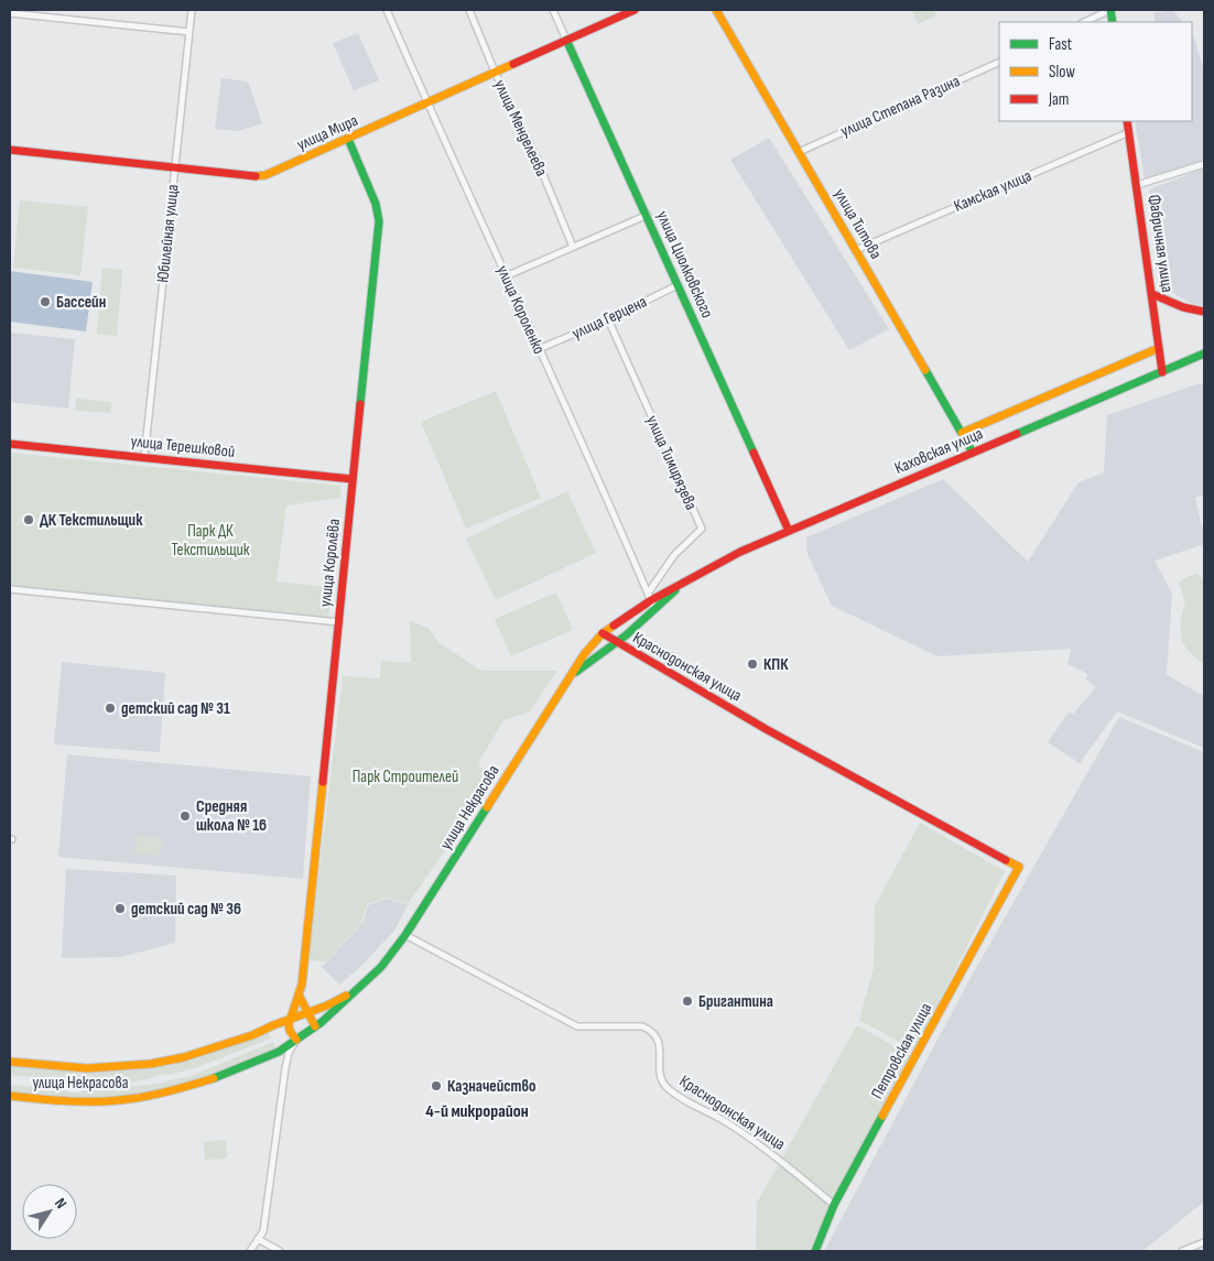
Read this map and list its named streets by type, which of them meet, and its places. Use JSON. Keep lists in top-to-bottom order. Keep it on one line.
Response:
{"streets":{"street":["улица Степана Разина","улица Менделеева","улица Мира","Камская улица","улица Титова","Юбилейная улица","Фабричная улица","улица Циолковского","улица Короленко","улица Герцена","улица Терешковой","Каховская улица","улица Тимирязева","улица Королёва","Краснодонская улица","улица Некрасова","Петровская улица"]},"crossings":[["улица Степана Разина","улица Титова"],["улица Менделеева","улица Мира"],["улица Мира","Юбилейная улица"],["улица Мира","улица Циолковского"],["улица Мира","улица Короленко"],["улица Мира","улица Королёва"],["Камская улица","улица Титова"],["Камская улица","Фабричная улица"],["улица Титова","Каховская улица"],["Юбилейная улица","улица Терешковой"],["Фабричная улица","Каховская улица"],["улица Циолковского","улица Герцена"],["улица Циолковского","Каховская улица"],["улица Короленко","улица Герцена"],["улица Короленко","Каховская улица"],["улица Короленко","улица Тимирязева"],["улица Герцена","улица Тимирязева"],["улица Терешковой","улица Королёва"],["Каховская улица","улица Тимирязева"],["Каховская улица","Краснодонская улица"],["Каховская улица","улица Некрасова"],["улица Королёва","улица Некрасова"],["Краснодонская улица","улица Некрасова"],["Краснодонская улица","Петровская улица"]],"districts":["4-й микрорайон"],"parks":["Парк ДК Текстильщик","Парк Строителей"],"places":["Бассейн","ДК Текстильщик","КПК","детский сад № 31","Средняя школа № 16","детский сад № 36","Бригантина","Казначейство"],"legend":["Fast","Slow","Jam"],"north":"top right"}
